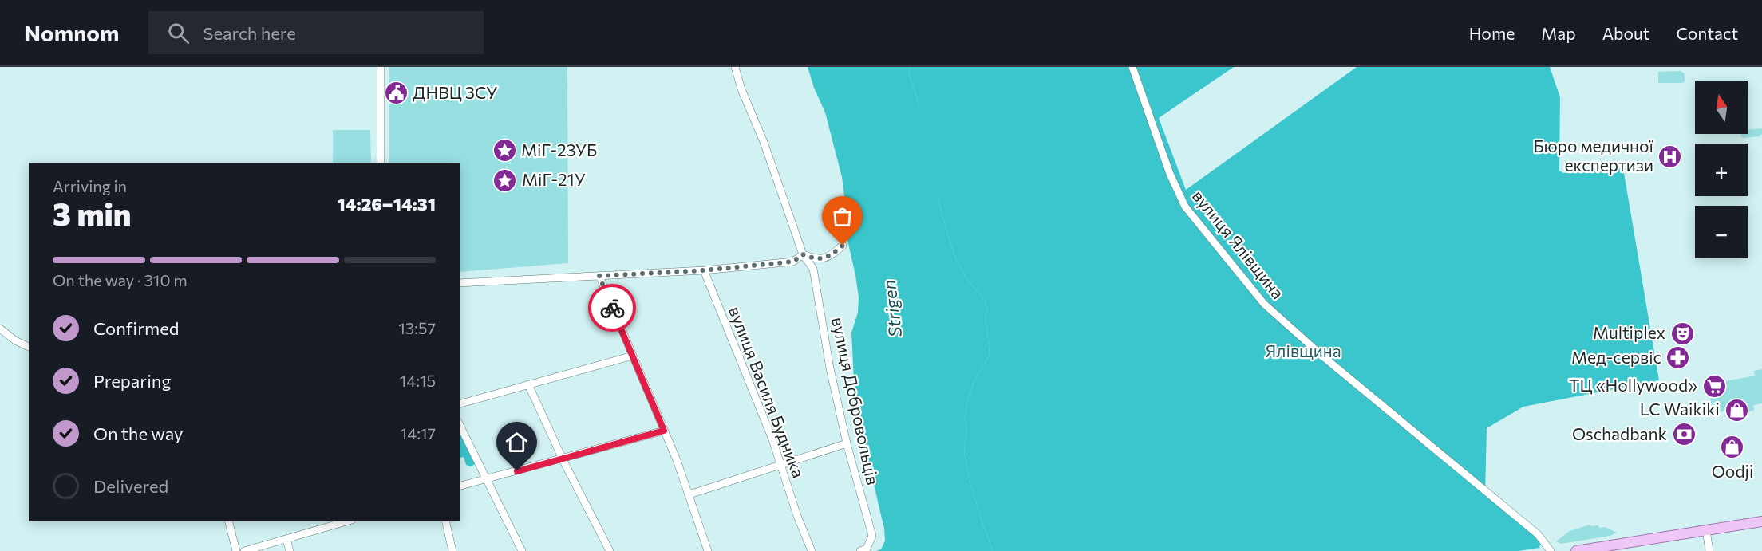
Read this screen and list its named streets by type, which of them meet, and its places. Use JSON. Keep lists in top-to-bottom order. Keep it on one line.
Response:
{"streets":{"street":["вулиця Ялівщина","вулиця Василя Будника","вулиця Добровольців"]},"water":["Strigen"],"parks":["Ялівщина"],"places":{"public building":["ДНВЦ ЗСУ"],"place":["МіГ-23УБ","МіГ-21У"],"hospital":["Бюро медичної експертизи"],"theatre":["Multiplex"],"pharmacy":["Мед-сервіс"],"supermarket":["ТЦ «Hollywood»"],"shop":["LC Waikiki","Oodji"],"bank":["Oschadbank"]},"north":"top","page":{"header":"Nomnom","search":"Search here","nav":["Home","Map","About","Contact"],"map_buttons":["+","−"],"heading":["3 min","Arriving in","14:26–14:31"],"bar":"On the way · 310 m","list":[["Confirmed","13:57"],["Preparing","14:15"],["On the way","14:17"],"Delivered"]}}
